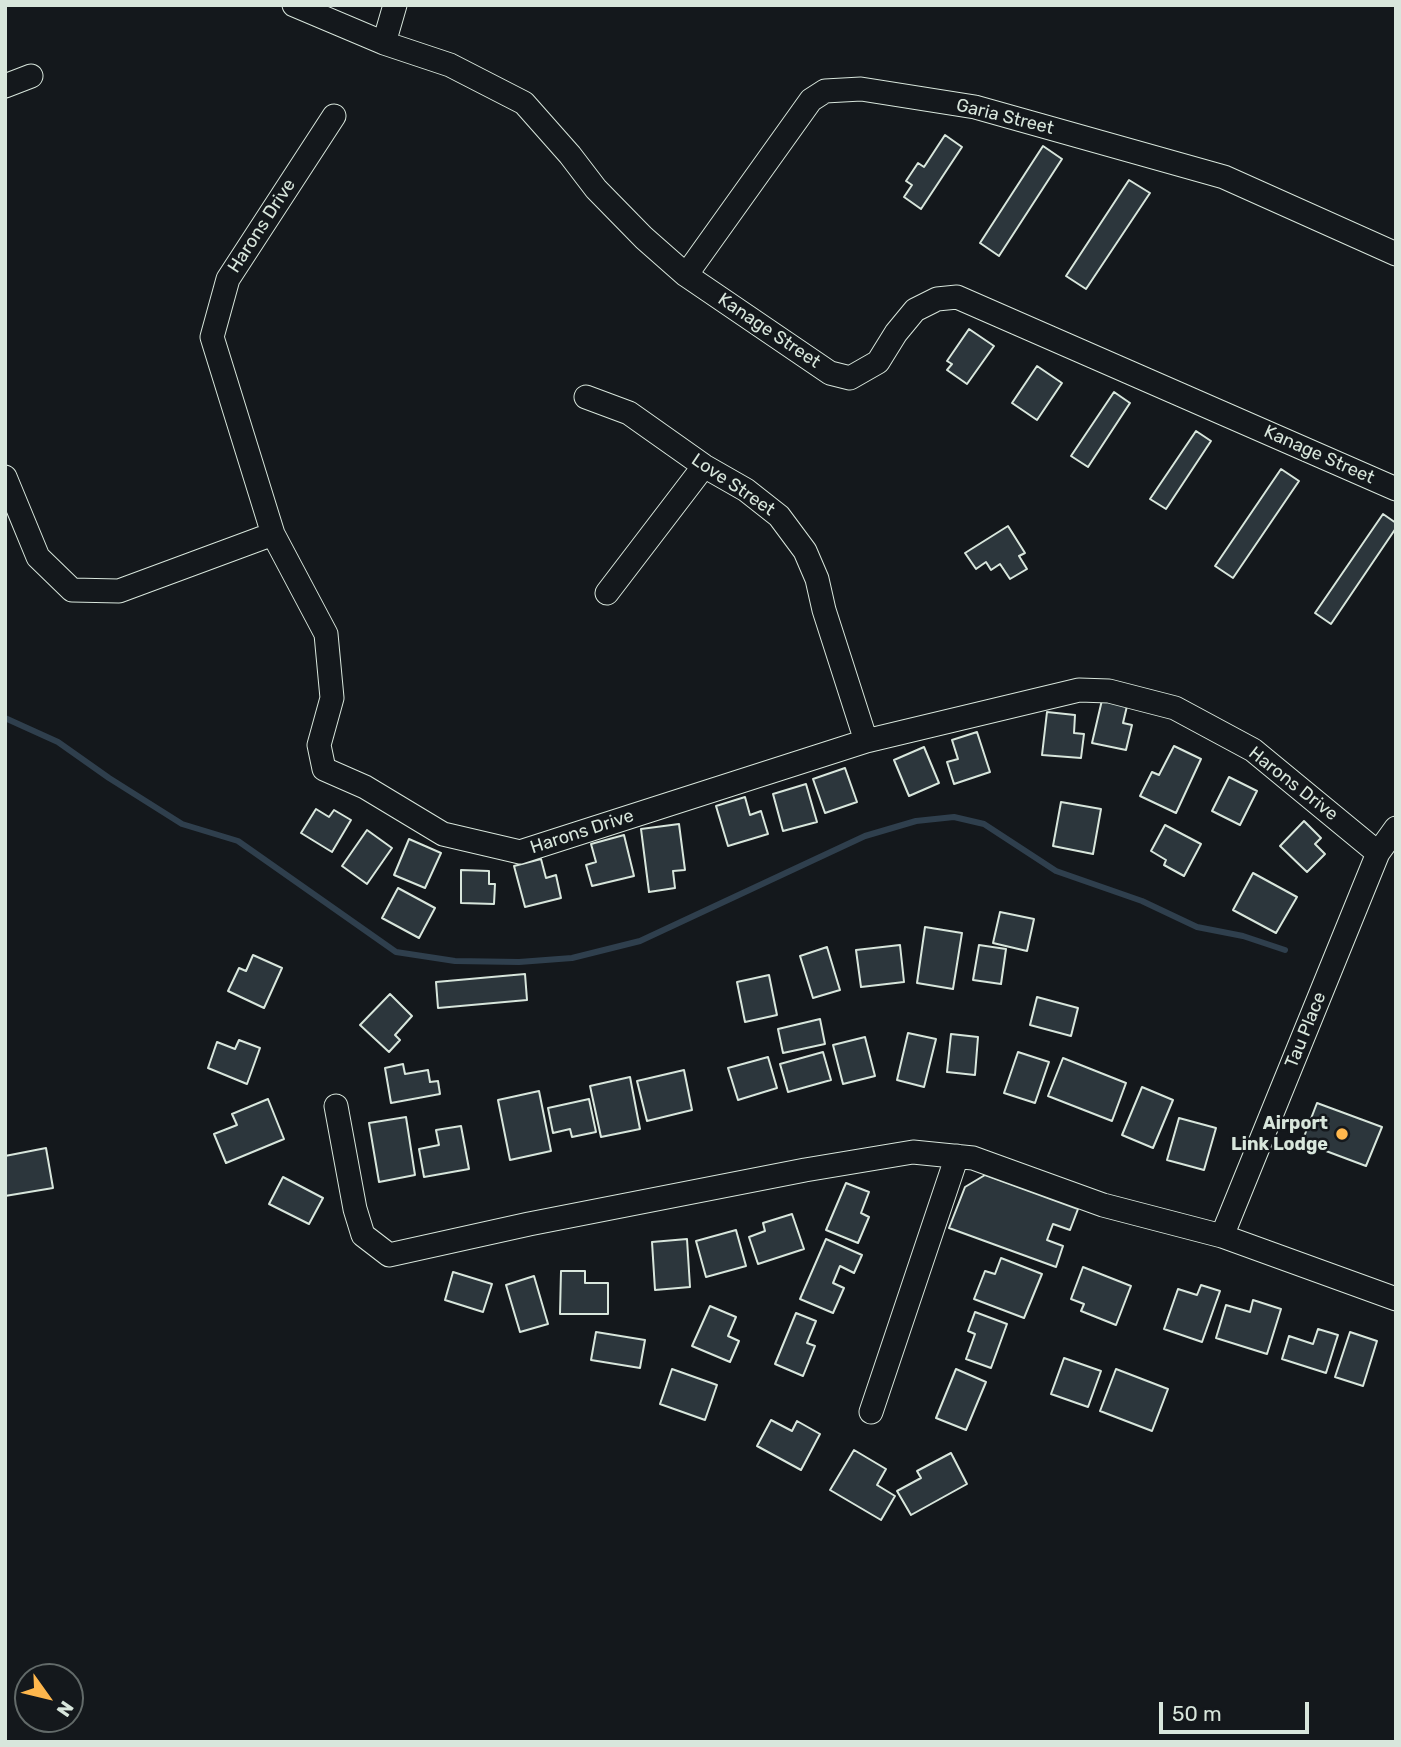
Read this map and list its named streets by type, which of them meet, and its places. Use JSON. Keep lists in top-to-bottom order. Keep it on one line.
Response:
{"streets":{"street":["Garia Street","Harons Drive","Kanage Street","Love Street","Tau Place"]},"crossings":[["Garia Street","Kanage Street"],["Harons Drive","Love Street"],["Harons Drive","Tau Place"]],"places":["Airport Link Lodge"],"scale_bar":"50 m","north":"bottom right"}
